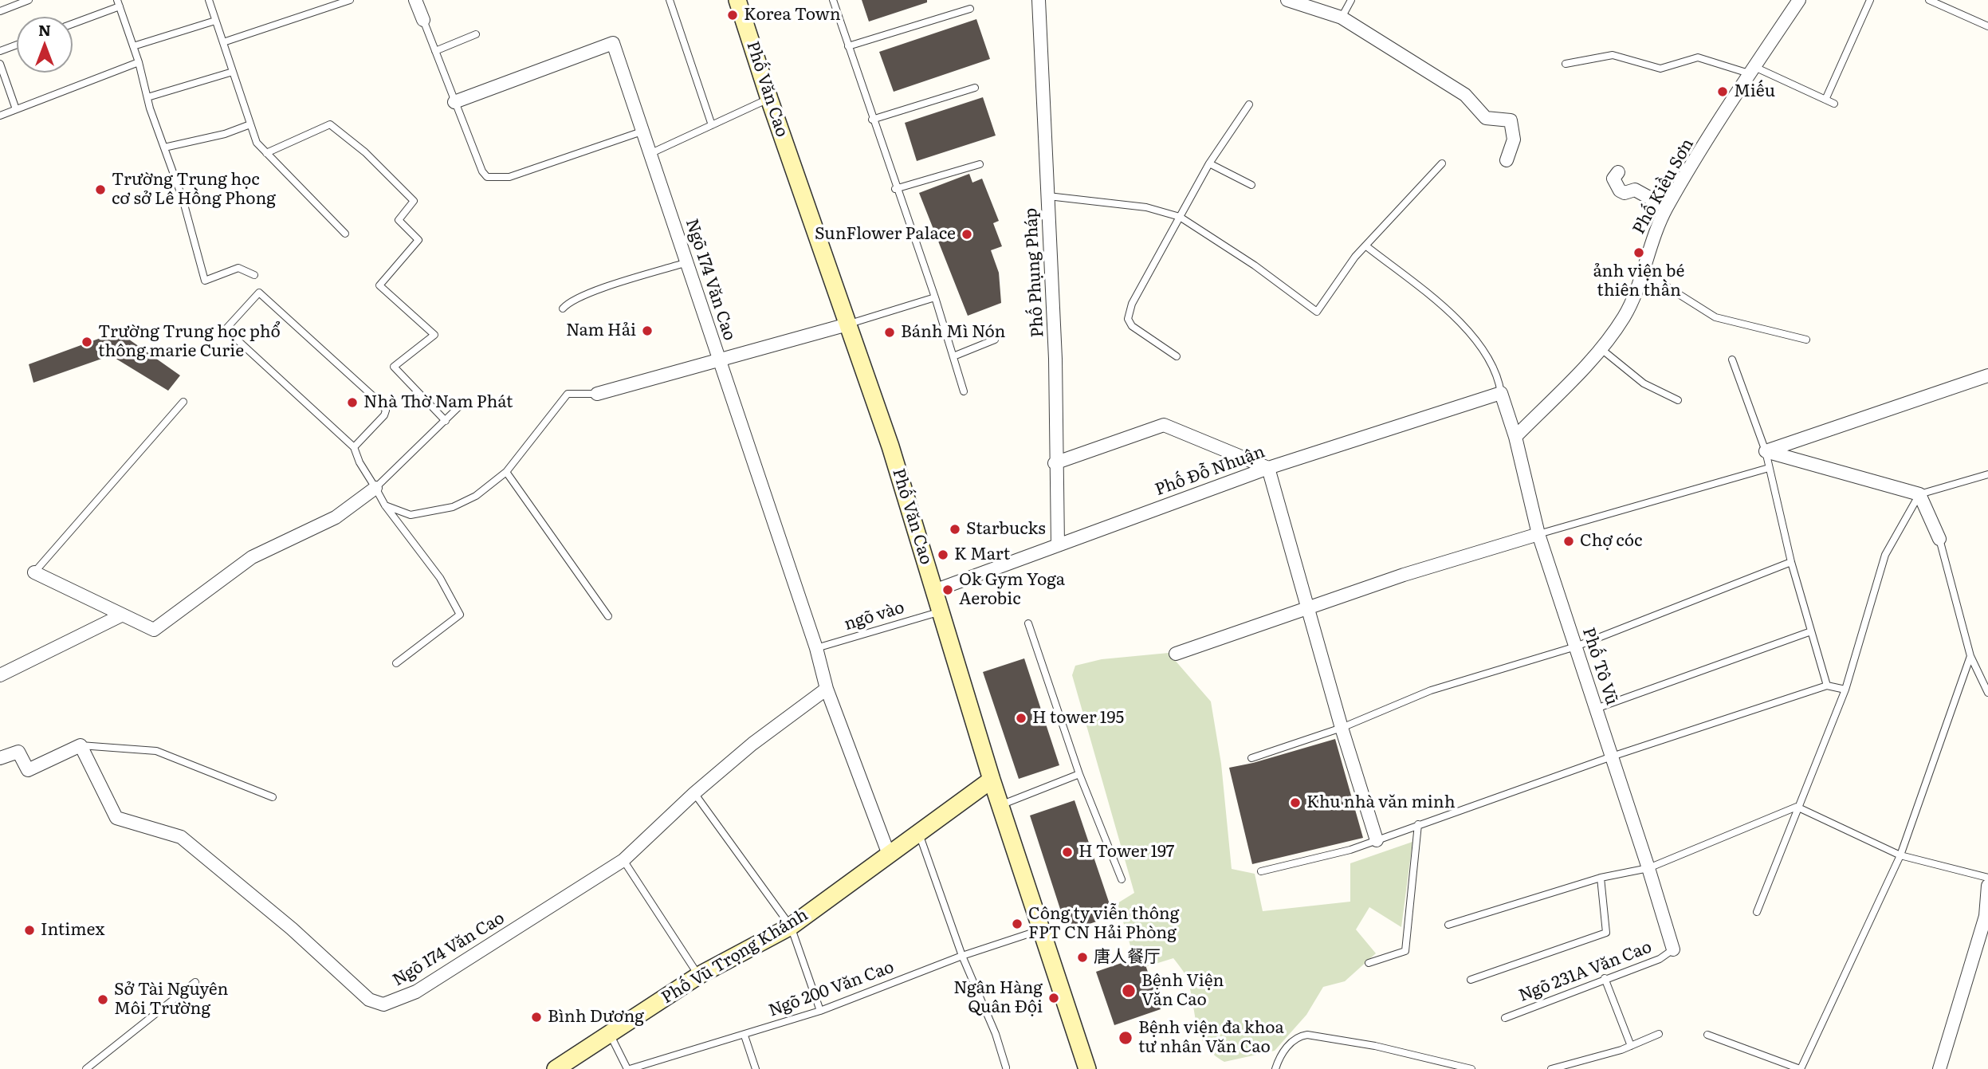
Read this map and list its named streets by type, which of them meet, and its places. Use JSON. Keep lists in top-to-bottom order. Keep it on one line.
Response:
{"streets":{"street":["Phố Văn Cao","Phố Kiều Sơn","Phố Phụng Pháp","Ngõ 174 Văn Cao","Phố Đỗ Nhuận","Phố Tô Vũ","Phố Vũ Trọng Khánh"],"lane":["ngõ vào","Ngõ 231A Văn Cao","Ngõ 200 Văn Cao"]},"crossings":[["Phố Văn Cao","Phố Đỗ Nhuận"],["Phố Văn Cao","ngõ vào"],["Phố Văn Cao","Phố Vũ Trọng Khánh"],["Phố Văn Cao","Ngõ 200 Văn Cao"],["Phố Kiều Sơn","Phố Tô Vũ"],["Phố Phụng Pháp","Phố Đỗ Nhuận"],["Ngõ 174 Văn Cao","ngõ vào"],["Ngõ 174 Văn Cao","Phố Vũ Trọng Khánh"],["Phố Đỗ Nhuận","Phố Tô Vũ"],["Phố Tô Vũ","Ngõ 231A Văn Cao"]],"places":["Korea Town","Miếu","Trường Trung học cơ sở Lê Hồng Phong","SunFlower Palace","ảnh viện bé thiên thần","Nam Hải","Bánh Mì Nón","Trường Trung học phổ thông marie Curie","Nhà Thờ Nam Phát","Starbucks","Chợ cóc","K Mart","Ok Gym Yoga Aerobic","H tower 195","Khu nhà văn minh","H Tower 197","Công ty viễn thông FPT CN Hải Phòng","Intimex","唐人餐厅","Bệnh Viện Văn Cao","Ngân Hàng Quân Đội","Sở Tài Nguyên Môi Trường","Bình Dương","Bệnh viện đa khoa tư nhân Văn Cao"],"north":"top"}
